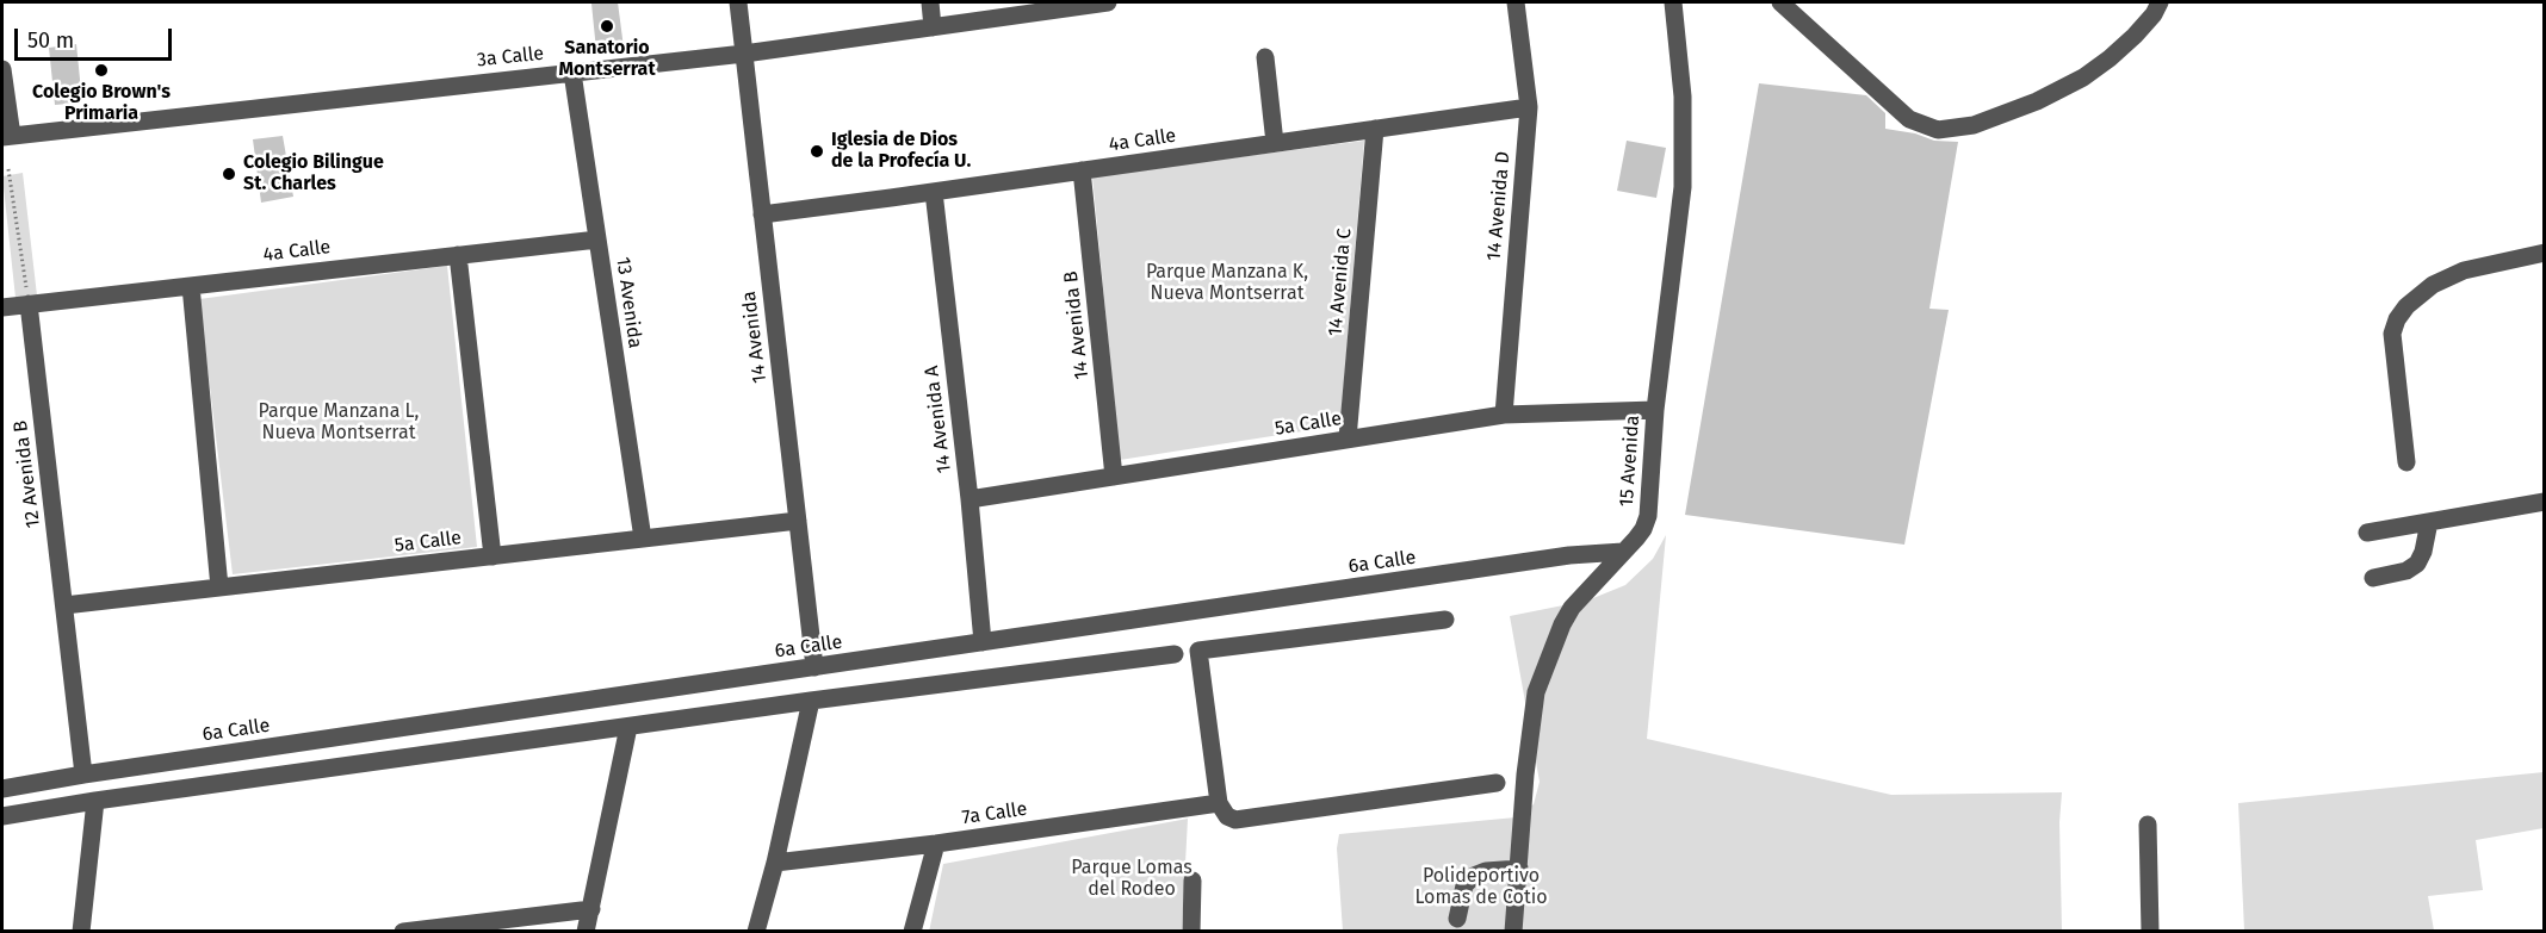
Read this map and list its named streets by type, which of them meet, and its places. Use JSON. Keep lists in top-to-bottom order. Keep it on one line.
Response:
{"streets":{"street":["3a Calle","4a Calle","14 Avenida D","14 Avenida C","13 Avenida","14 Avenida B","14 Avenida","14 Avenida A","5a Calle","15 Avenida","12 Avenida B","6a Calle","7a Calle"]},"crossings":[["3a Calle","13 Avenida"],["3a Calle","14 Avenida"],["4a Calle","14 Avenida D"],["4a Calle","14 Avenida C"],["4a Calle","13 Avenida"],["4a Calle","14 Avenida B"],["4a Calle","14 Avenida"],["4a Calle","14 Avenida A"],["4a Calle","12 Avenida B"],["14 Avenida D","5a Calle"],["14 Avenida C","5a Calle"],["13 Avenida","5a Calle"],["14 Avenida B","5a Calle"],["14 Avenida","5a Calle"],["14 Avenida","6a Calle"],["14 Avenida A","5a Calle"],["14 Avenida A","6a Calle"],["5a Calle","15 Avenida"],["5a Calle","12 Avenida B"],["15 Avenida","6a Calle"],["12 Avenida B","6a Calle"]],"parks":["Parque Manzana K, Nueva Montserrat","Parque Manzana L, Nueva Montserrat","Parque Lomas del Rodeo","Polideportivo Lomas de Cotio"],"places":["Sanatorio Montserrat","Colegio Brown's Primaria","Iglesia de Dios de la Profecía U.","Colegio Bilingue St. Charles"],"scale_bar":"50 m"}
